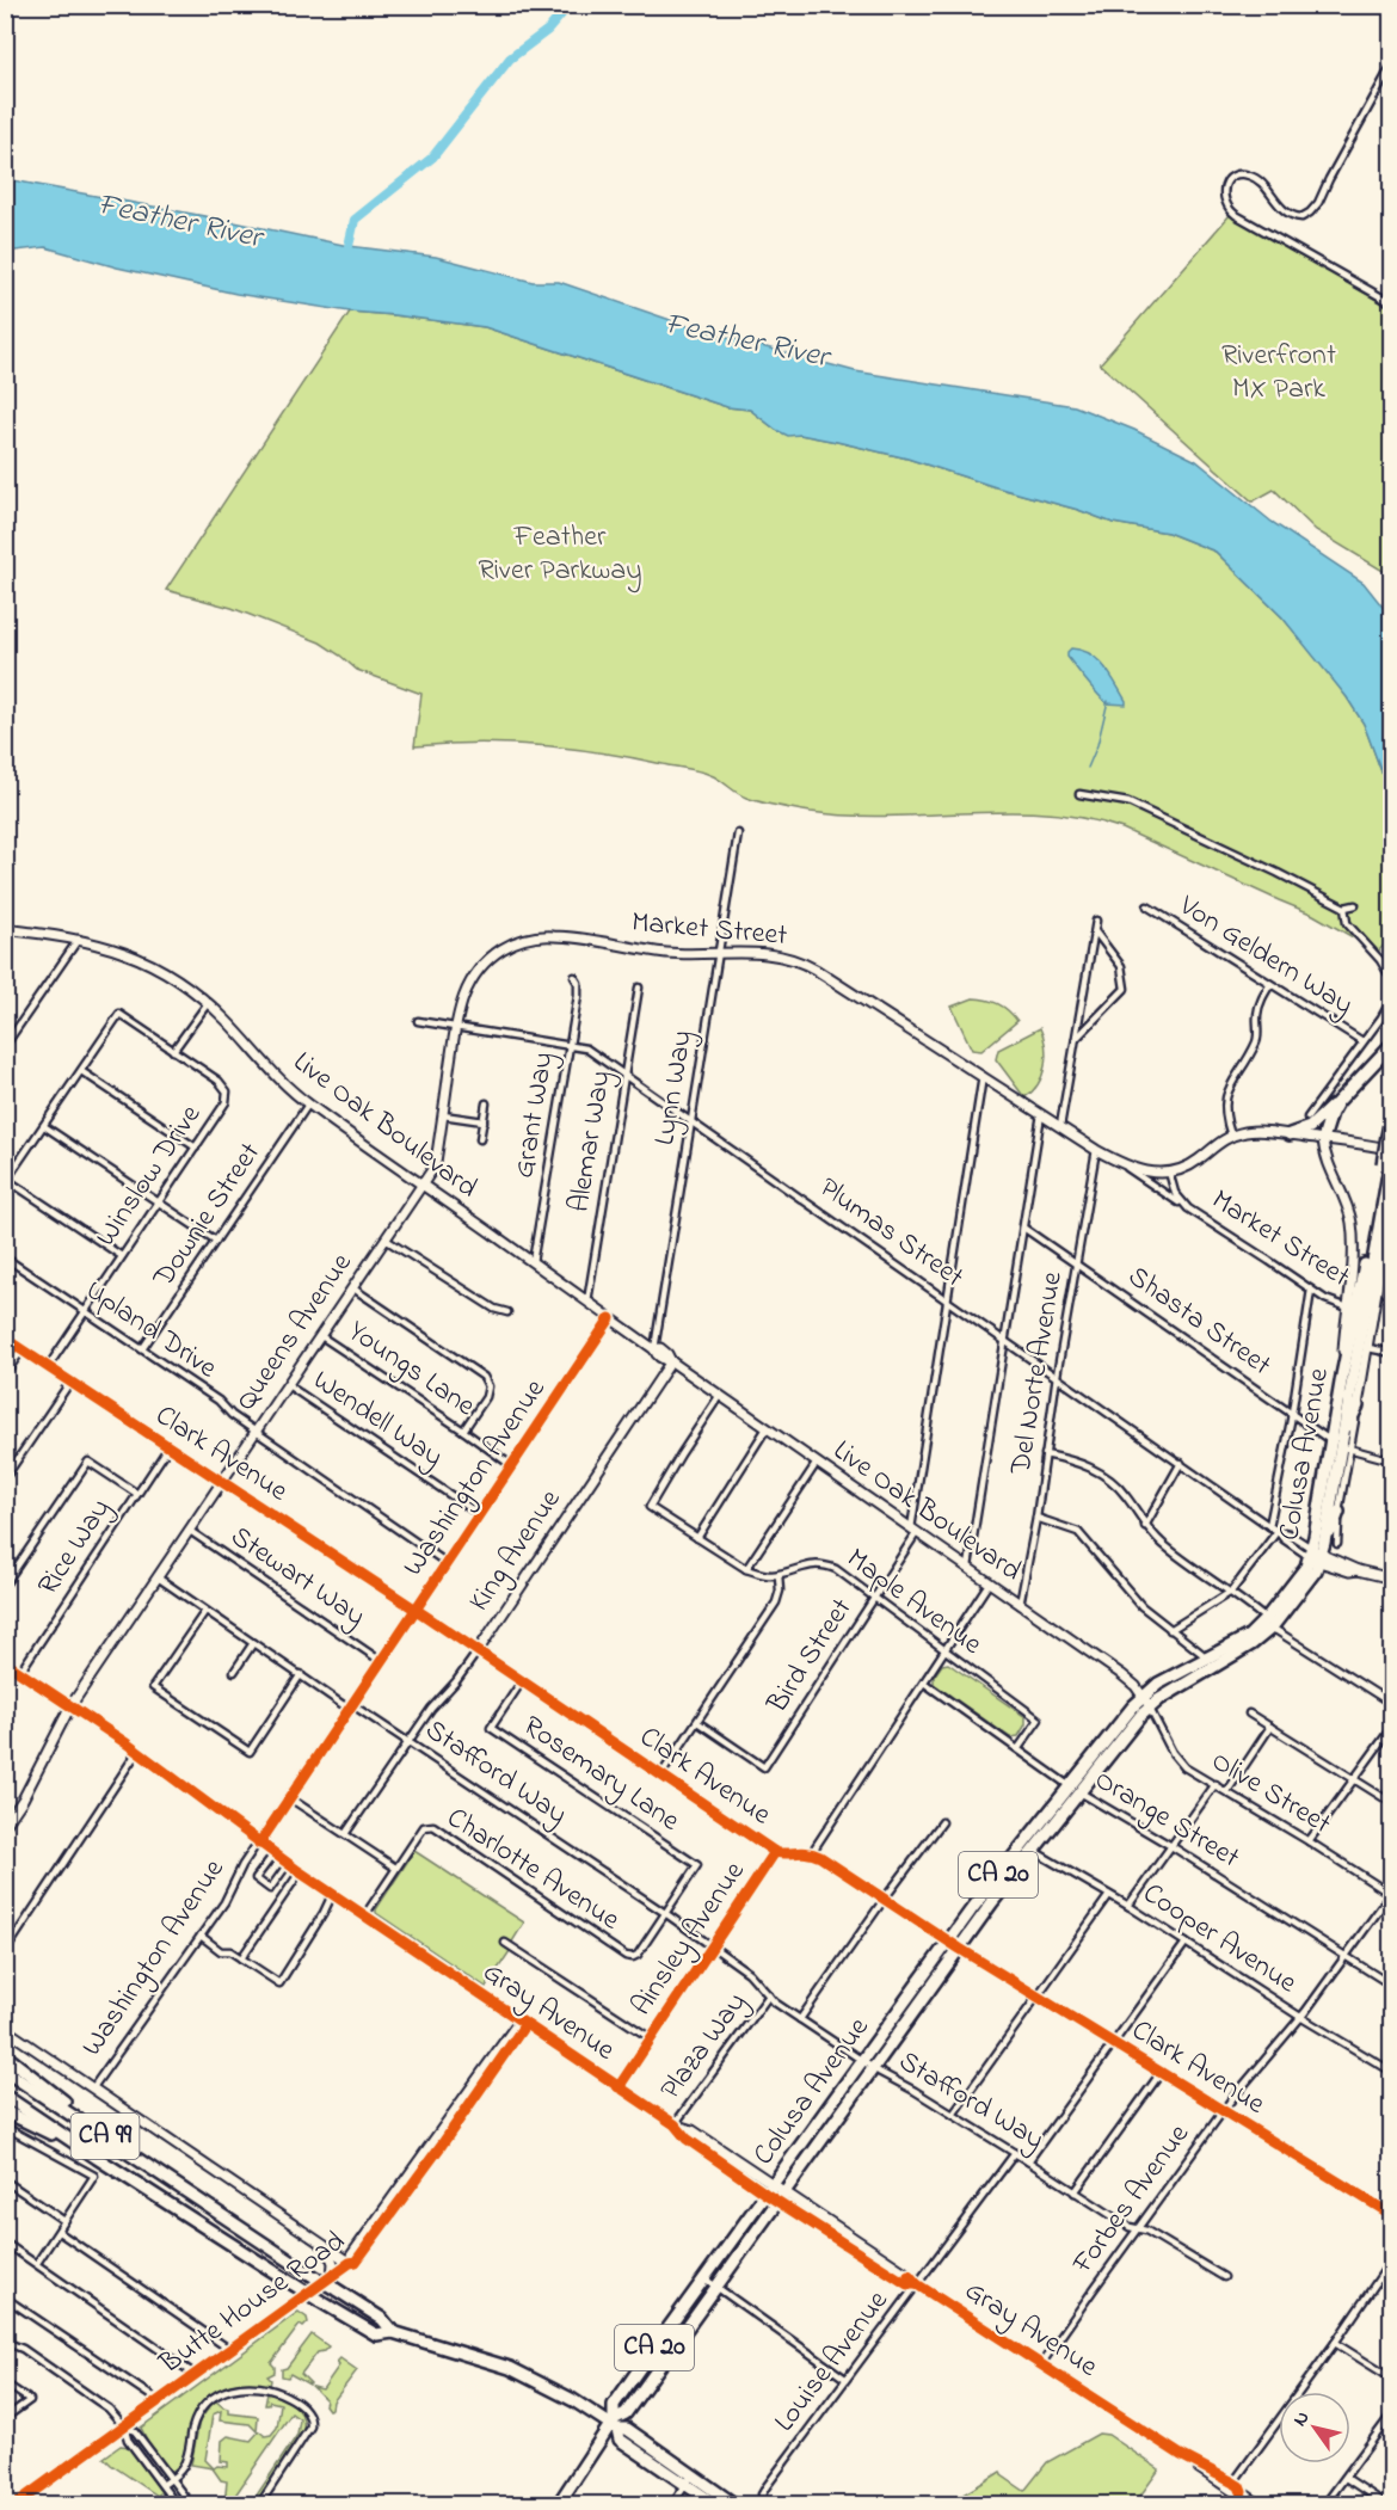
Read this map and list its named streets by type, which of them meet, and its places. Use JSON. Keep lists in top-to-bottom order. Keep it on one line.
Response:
{"streets":{"highway":["Colusa Avenue","CA 20","CA 99"],"main road":["Market Street","Live Oak Boulevard","Plumas Street","Queens Avenue","Clark Avenue","King Avenue","Gray Avenue","Butte House Road"],"street":["Von Geldern Way","Lynn Way","Grant Way","Alemar Way","Winslow Drive","Downie Street","Shasta Street","Upland Drive","Youngs Lane","Del Norte Avenue","Wendell Way","Washington Avenue","Rice Way","Stewart Way","Maple Avenue","Bird Street","Stafford Way","Rosemary Lane","Olive Street","Orange Street","Charlotte Avenue","Ainsley Avenue","Cooper Avenue","Plaza Way","Forbes Avenue","Louise Avenue"]},"crossings":[["Market Street","Lynn Way"],["Market Street","Plumas Street"],["Market Street","Queens Avenue"],["Market Street","Del Norte Avenue"],["Market Street","Bird Street"],["Lynn Way","Live Oak Boulevard"],["Lynn Way","Plumas Street"],["Grant Way","Live Oak Boulevard"],["Grant Way","Plumas Street"],["Live Oak Boulevard","Alemar Way"],["Live Oak Boulevard","Downie Street"],["Live Oak Boulevard","Queens Avenue"],["Live Oak Boulevard","Del Norte Avenue"],["Live Oak Boulevard","Colusa Avenue"],["Live Oak Boulevard","Washington Avenue"],["Live Oak Boulevard","King Avenue"],["Live Oak Boulevard","Maple Avenue"],["Live Oak Boulevard","Bird Street"],["Live Oak Boulevard","Olive Street"],["Alemar Way","Plumas Street"],["Winslow Drive","Upland Drive"],["Winslow Drive","Clark Avenue"],["Downie Street","Upland Drive"],["Plumas Street","Queens Avenue"],["Plumas Street","Del Norte Avenue"],["Plumas Street","Colusa Avenue"],["Plumas Street","Bird Street"],["Shasta Street","Del Norte Avenue"],["Shasta Street","Colusa Avenue"],["Upland Drive","Queens Avenue"],["Upland Drive","Washington Avenue"],["Queens Avenue","Youngs Lane"],["Queens Avenue","Wendell Way"],["Queens Avenue","Clark Avenue"],["Queens Avenue","Stewart Way"],["Queens Avenue","Stafford Way"],["Queens Avenue","Gray Avenue"],["Youngs Lane","Washington Avenue"],["Wendell Way","Washington Avenue"],["Clark Avenue","Colusa Avenue"],["Clark Avenue","Washington Avenue"],["Clark Avenue","Rice Way"],["Clark Avenue","King Avenue"],["Clark Avenue","Rosemary Lane"],["Clark Avenue","Ainsley Avenue"],["Clark Avenue","Forbes Avenue"],["Colusa Avenue","Stafford Way"],["Colusa Avenue","Olive Street"],["Colusa Avenue","Orange Street"],["Colusa Avenue","CA 20"],["Colusa Avenue","Cooper Avenue"],["Colusa Avenue","Gray Avenue"],["Colusa Avenue","CA 99"],["Washington Avenue","Stewart Way"],["Washington Avenue","Stafford Way"],["Washington Avenue","Gray Avenue"],["Rice Way","Gray Avenue"],["King Avenue","Stafford Way"],["Maple Avenue","Bird Street"],["Maple Avenue","Orange Street"],["Stafford Way","Rosemary Lane"],["Stafford Way","Charlotte Avenue"],["Stafford Way","Ainsley Avenue"],["Stafford Way","Plaza Way"],["Stafford Way","Forbes Avenue"],["Stafford Way","Louise Avenue"],["Rosemary Lane","Charlotte Avenue"],["Olive Street","Forbes Avenue"],["Orange Street","Forbes Avenue"],["Charlotte Avenue","Gray Avenue"],["CA 20","CA 99"],["Ainsley Avenue","Gray Avenue"],["Cooper Avenue","Forbes Avenue"],["Gray Avenue","Plaza Way"],["Gray Avenue","Forbes Avenue"],["Gray Avenue","Butte House Road"],["Gray Avenue","Louise Avenue"]],"water":["Feather River"],"parks":["Riverfront MX Park","Feather River Parkway"],"north":"top left"}
